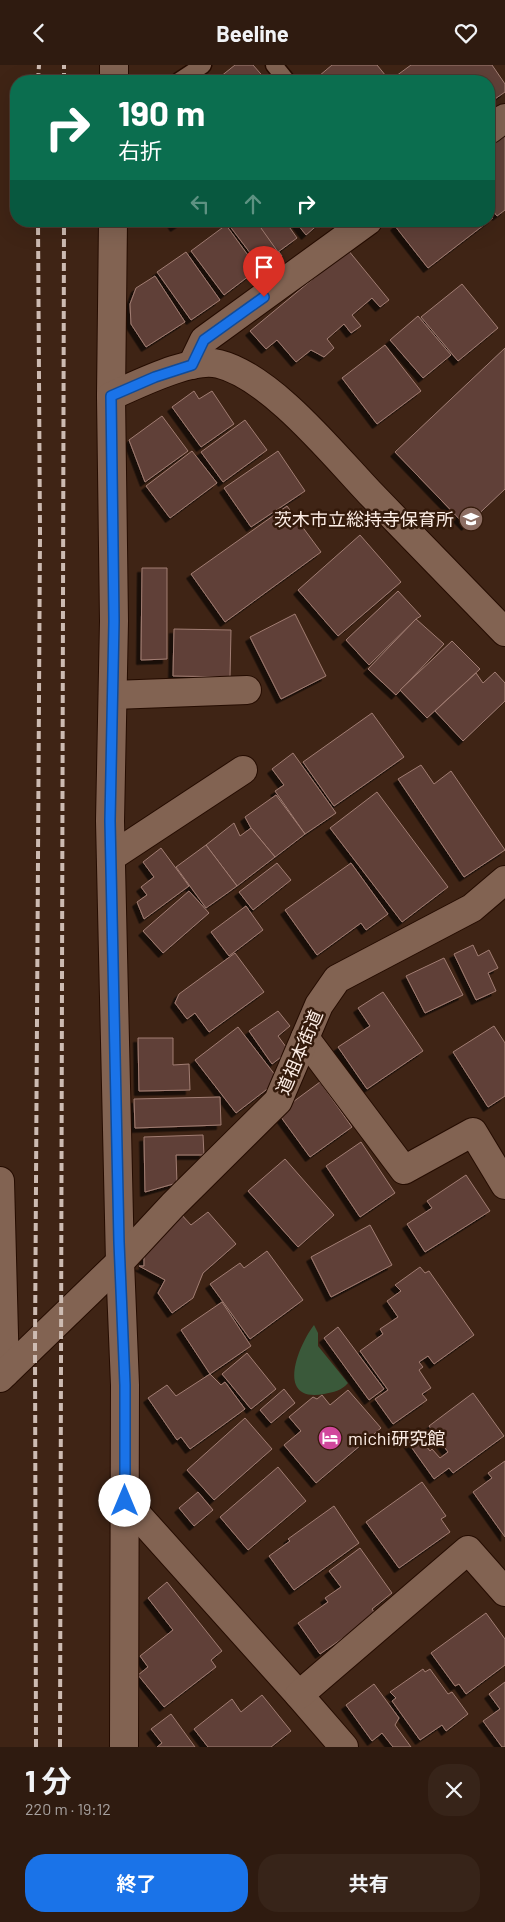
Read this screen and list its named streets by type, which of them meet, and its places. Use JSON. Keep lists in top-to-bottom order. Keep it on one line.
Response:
{"streets":{"street":["道祖本街道"]},"places":{"school or university":["茨木市立総持寺保育所"],"hotel":["michi研究館"]},"page":{"header":"Beeline","turn":["190 m","右折"],"heading":["1 分","220 m · 19:12"],"buttons":["終了","共有"]}}
